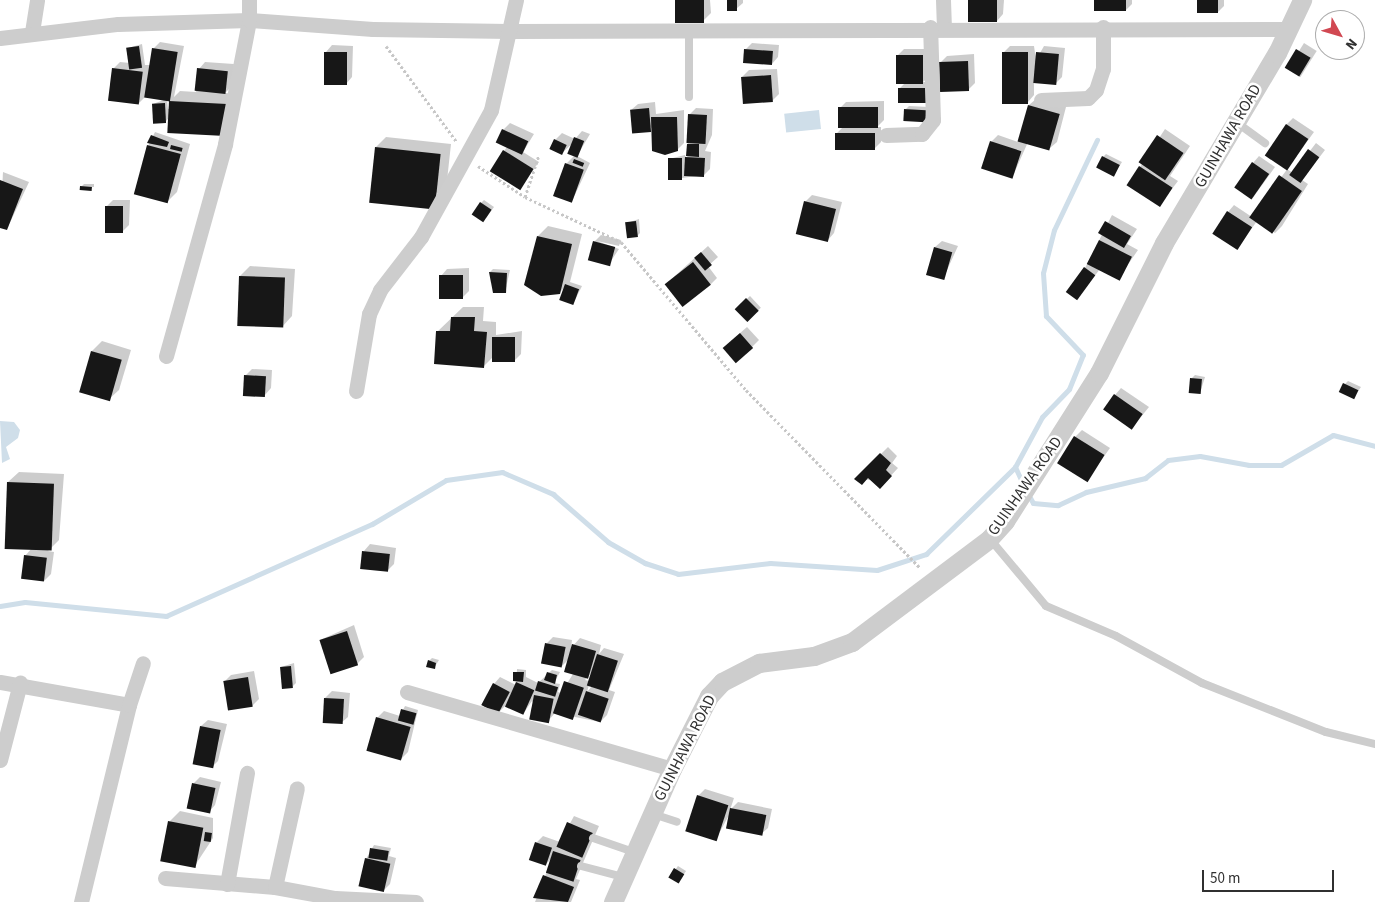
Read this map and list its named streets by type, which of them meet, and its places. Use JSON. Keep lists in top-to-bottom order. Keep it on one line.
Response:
{"streets":{"street":["GUINHAWA ROAD"]},"scale_bar":"50 m","north":"bottom right"}
